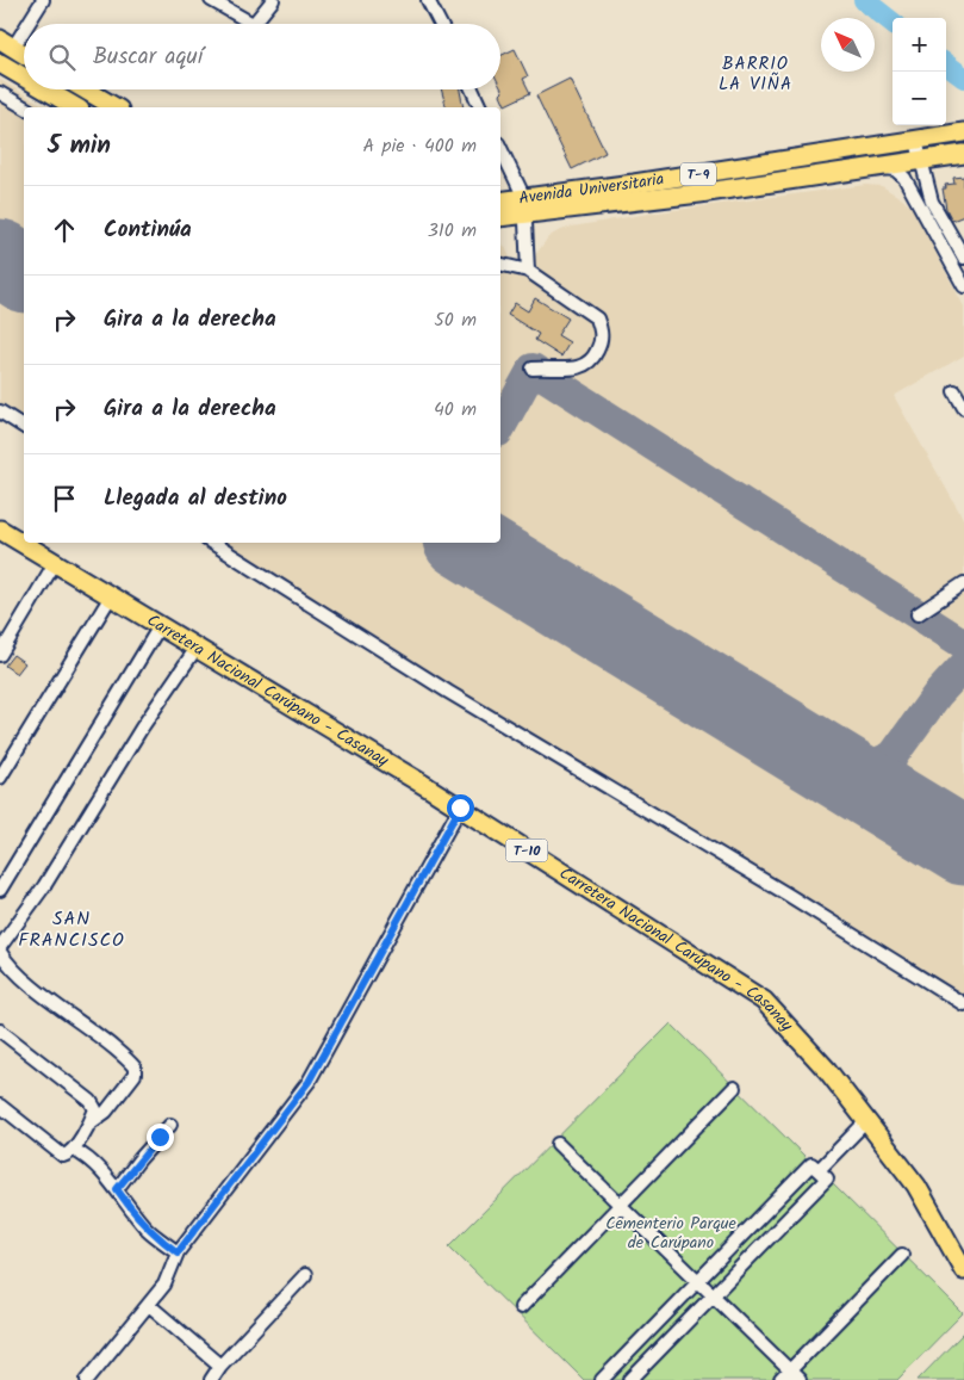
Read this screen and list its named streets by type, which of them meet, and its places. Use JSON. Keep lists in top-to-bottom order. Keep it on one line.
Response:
{"streets":{"highway":["T-9","Avenida Universitaria","Carretera Nacional Carúpano - Casanay","T-10"]},"crossings":[["T-9","Avenida Universitaria"]],"districts":["BARRIO LA VIÑA","SAN FRANCISCO"],"parks":["Cementerio Parque de Carúpano"],"north":"top left","page":{"map_buttons":["+","−"],"search":"Buscar aquí","heading":["5 min","A pie · 400 m"],"list":[["Continúa","310 m"],["Gira a la derecha","50 m"],["Gira a la derecha","40 m"],"Llegada al destino"]}}
